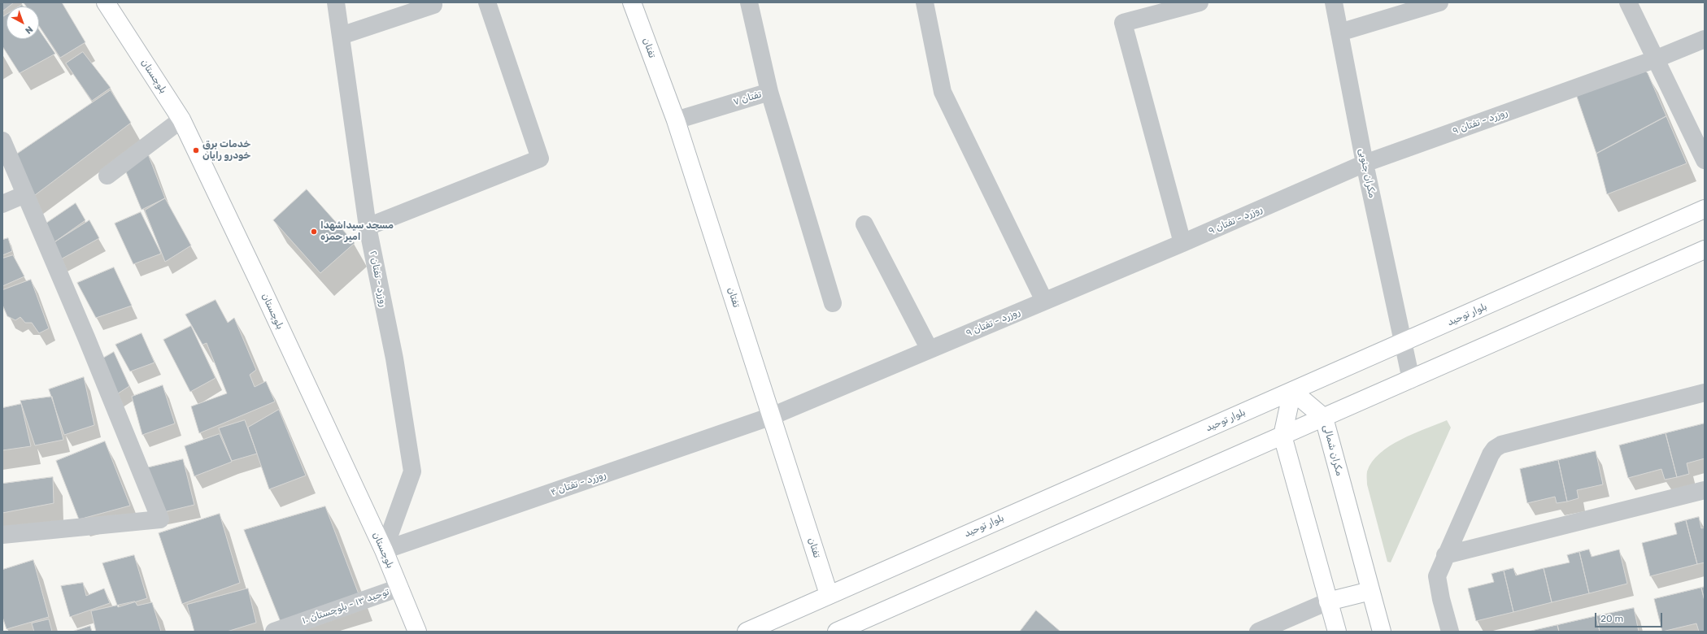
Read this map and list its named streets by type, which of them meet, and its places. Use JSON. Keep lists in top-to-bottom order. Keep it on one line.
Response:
{"streets":{"main road":["تفتان","بلوچستان","بلوار توحید","مکران شمالی"],"street":["تفتان ۷","روزرد - تفتان ۹","مکران جنوبی","روزرد - تفتان ۲","روزرد - تفتان ۴","توحید ۱۳ - بلوچستان ۱۰"]},"crossings":[["تفتان","تفتان ۷"],["تفتان","روزرد - تفتان ۹"],["تفتان","بلوار توحید"],["تفتان","روزرد - تفتان ۴"],["بلوچستان","روزرد - تفتان ۲"],["بلوچستان","روزرد - تفتان ۴"],["بلوچستان","توحید ۱۳ - بلوچستان ۱۰"],["روزرد - تفتان ۹","مکران جنوبی"],["روزرد - تفتان ۹","روزرد - تفتان ۴"],["مکران جنوبی","بلوار توحید"],["روزرد - تفتان ۲","روزرد - تفتان ۴"],["بلوار توحید","مکران شمالی"]],"places":["خدمات برق خودرو رایان","مسجد سیداشهدا امیر حمزه"],"scale_bar":"20 m","north":"bottom right"}
